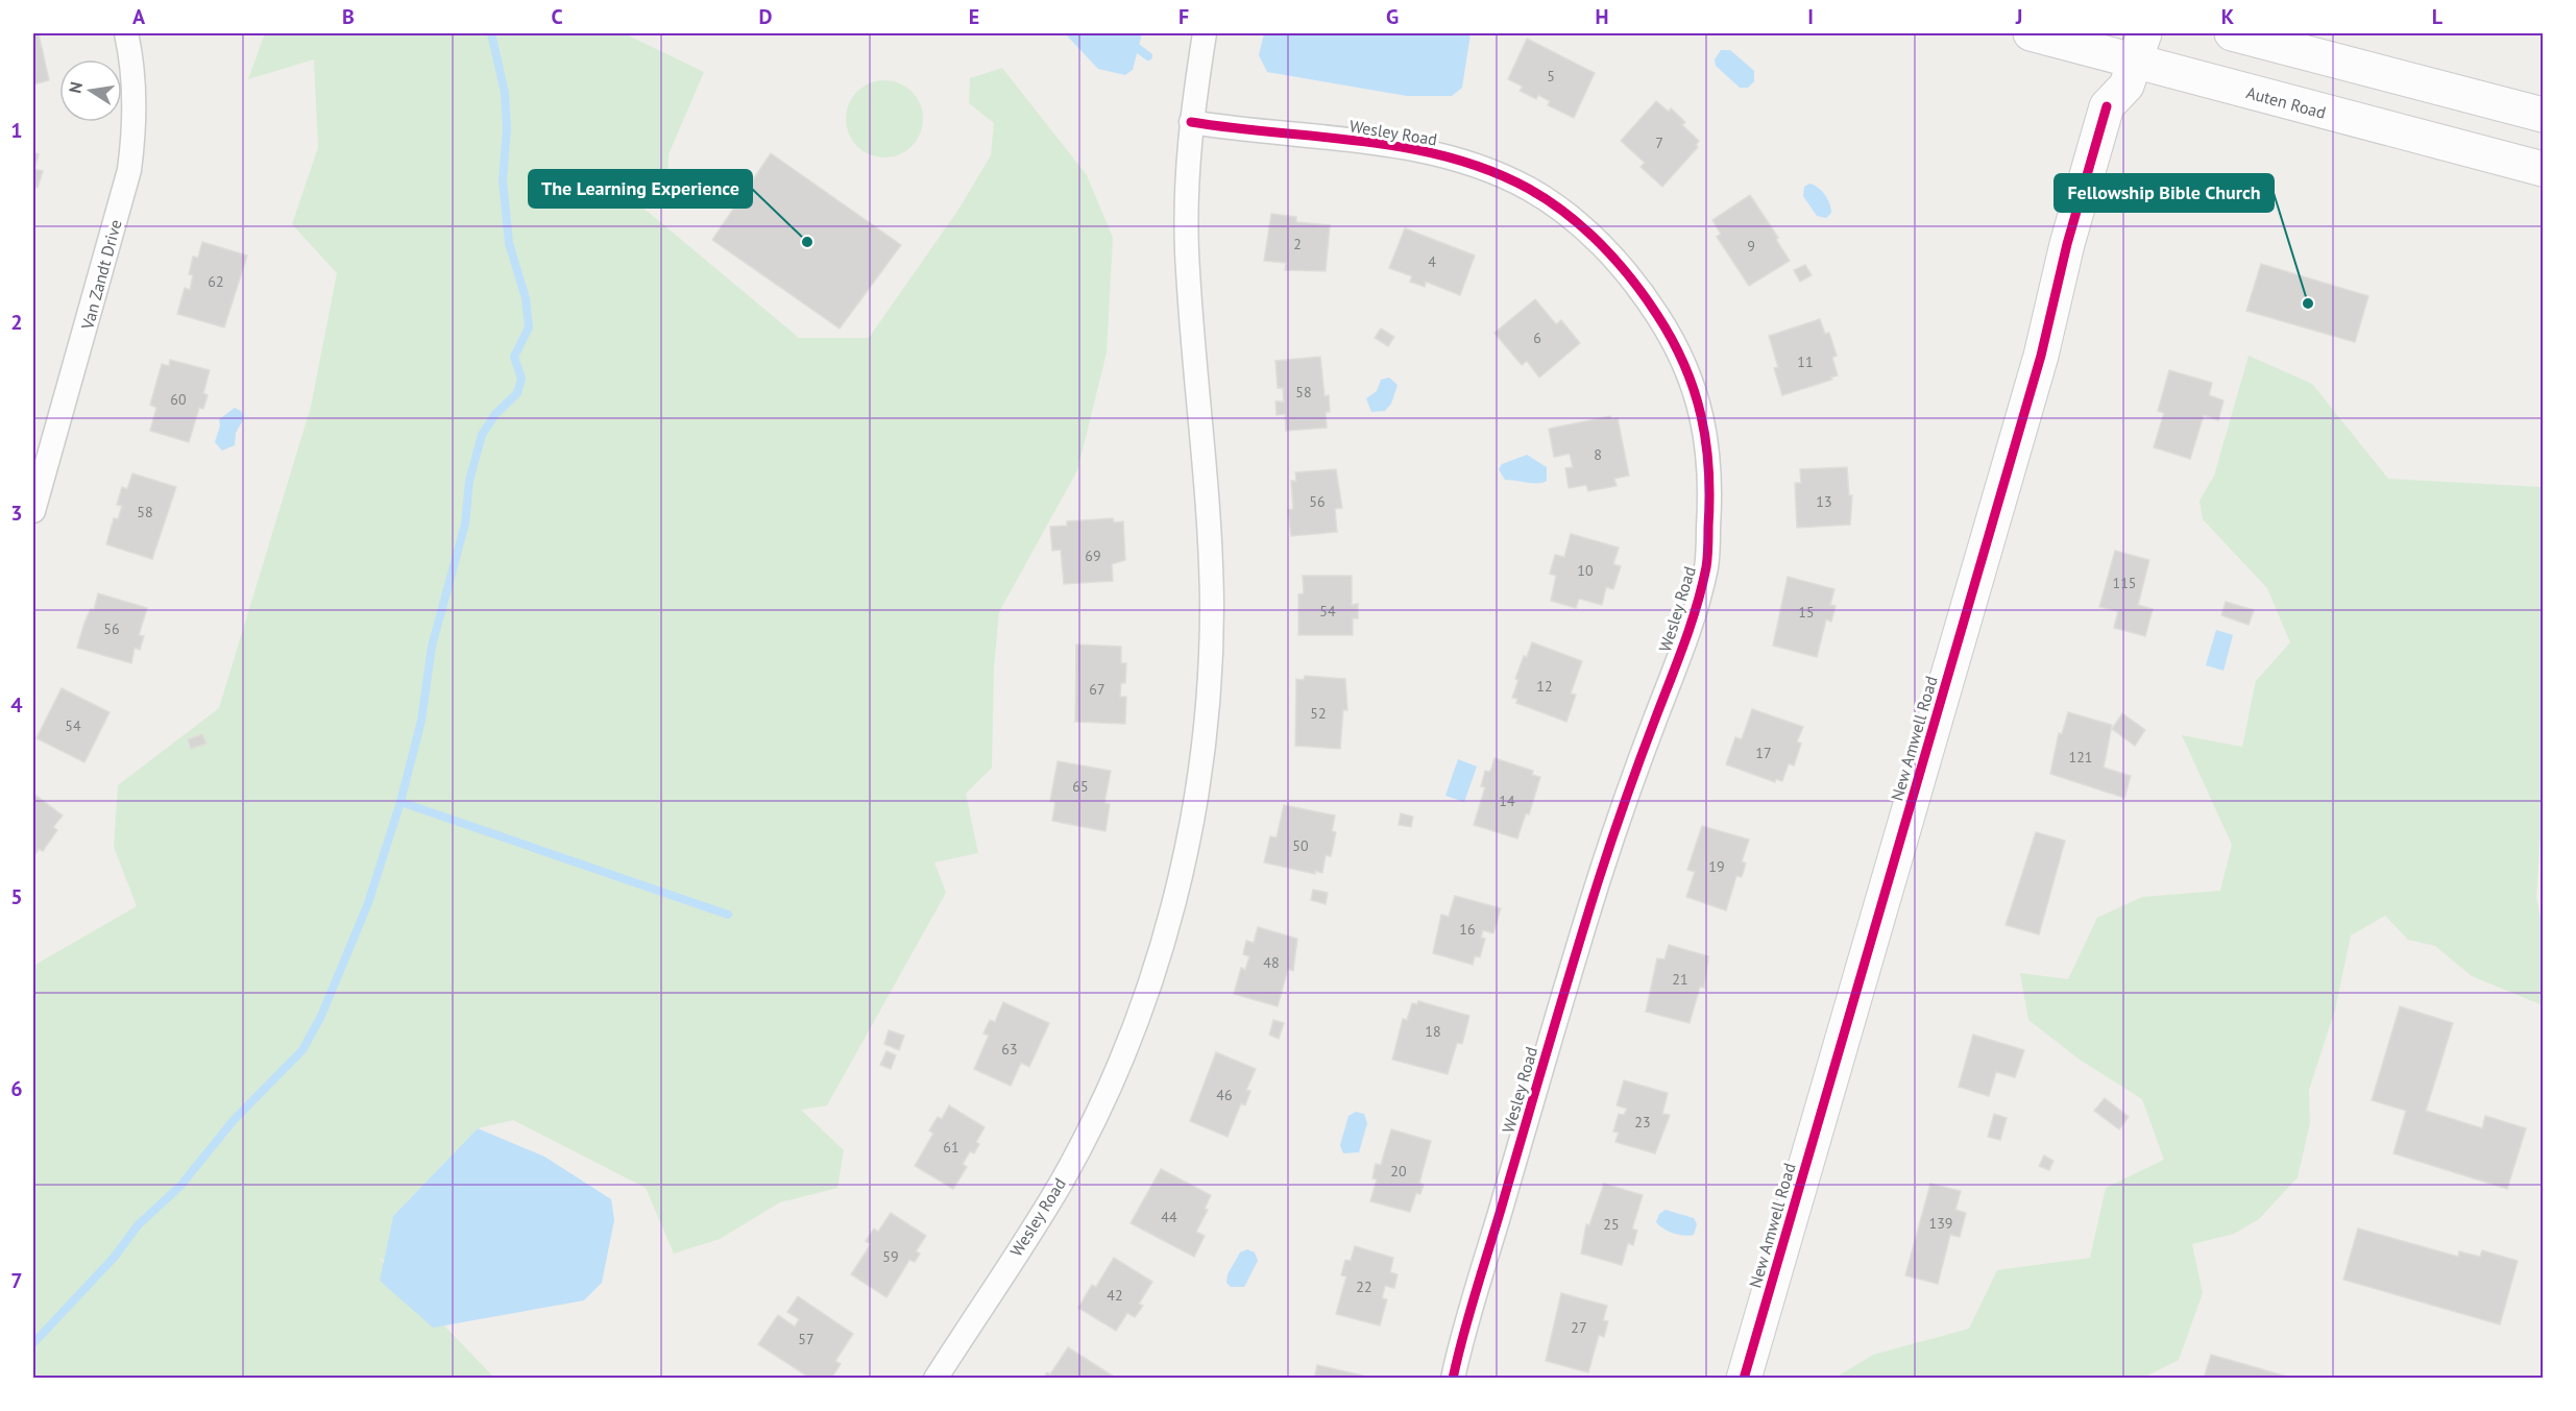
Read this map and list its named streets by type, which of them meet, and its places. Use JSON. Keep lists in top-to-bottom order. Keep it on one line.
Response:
{"streets":{"street":["Auten Road","Wesley Road","Van Zandt Drive","New Amwell Road"]},"crossings":[["Auten Road","New Amwell Road"]],"places":["The Learning Experience","Fellowship Bible Church"],"house_numbers":["5","7","2","9","4","62","6","11","58","60","8","56","13","58","69","10","115","54","15","56","12","67","52","54","17","121","65","14","50","19","16","48","21","18","63","46","23","61","20","44","139","25","59","22","42","27","57"],"north":"left","grid":{"columns":["A","B","C","D","E","F","G","H","I","J","K","L"],"rows":["1","2","3","4","5","6","7"]}}
